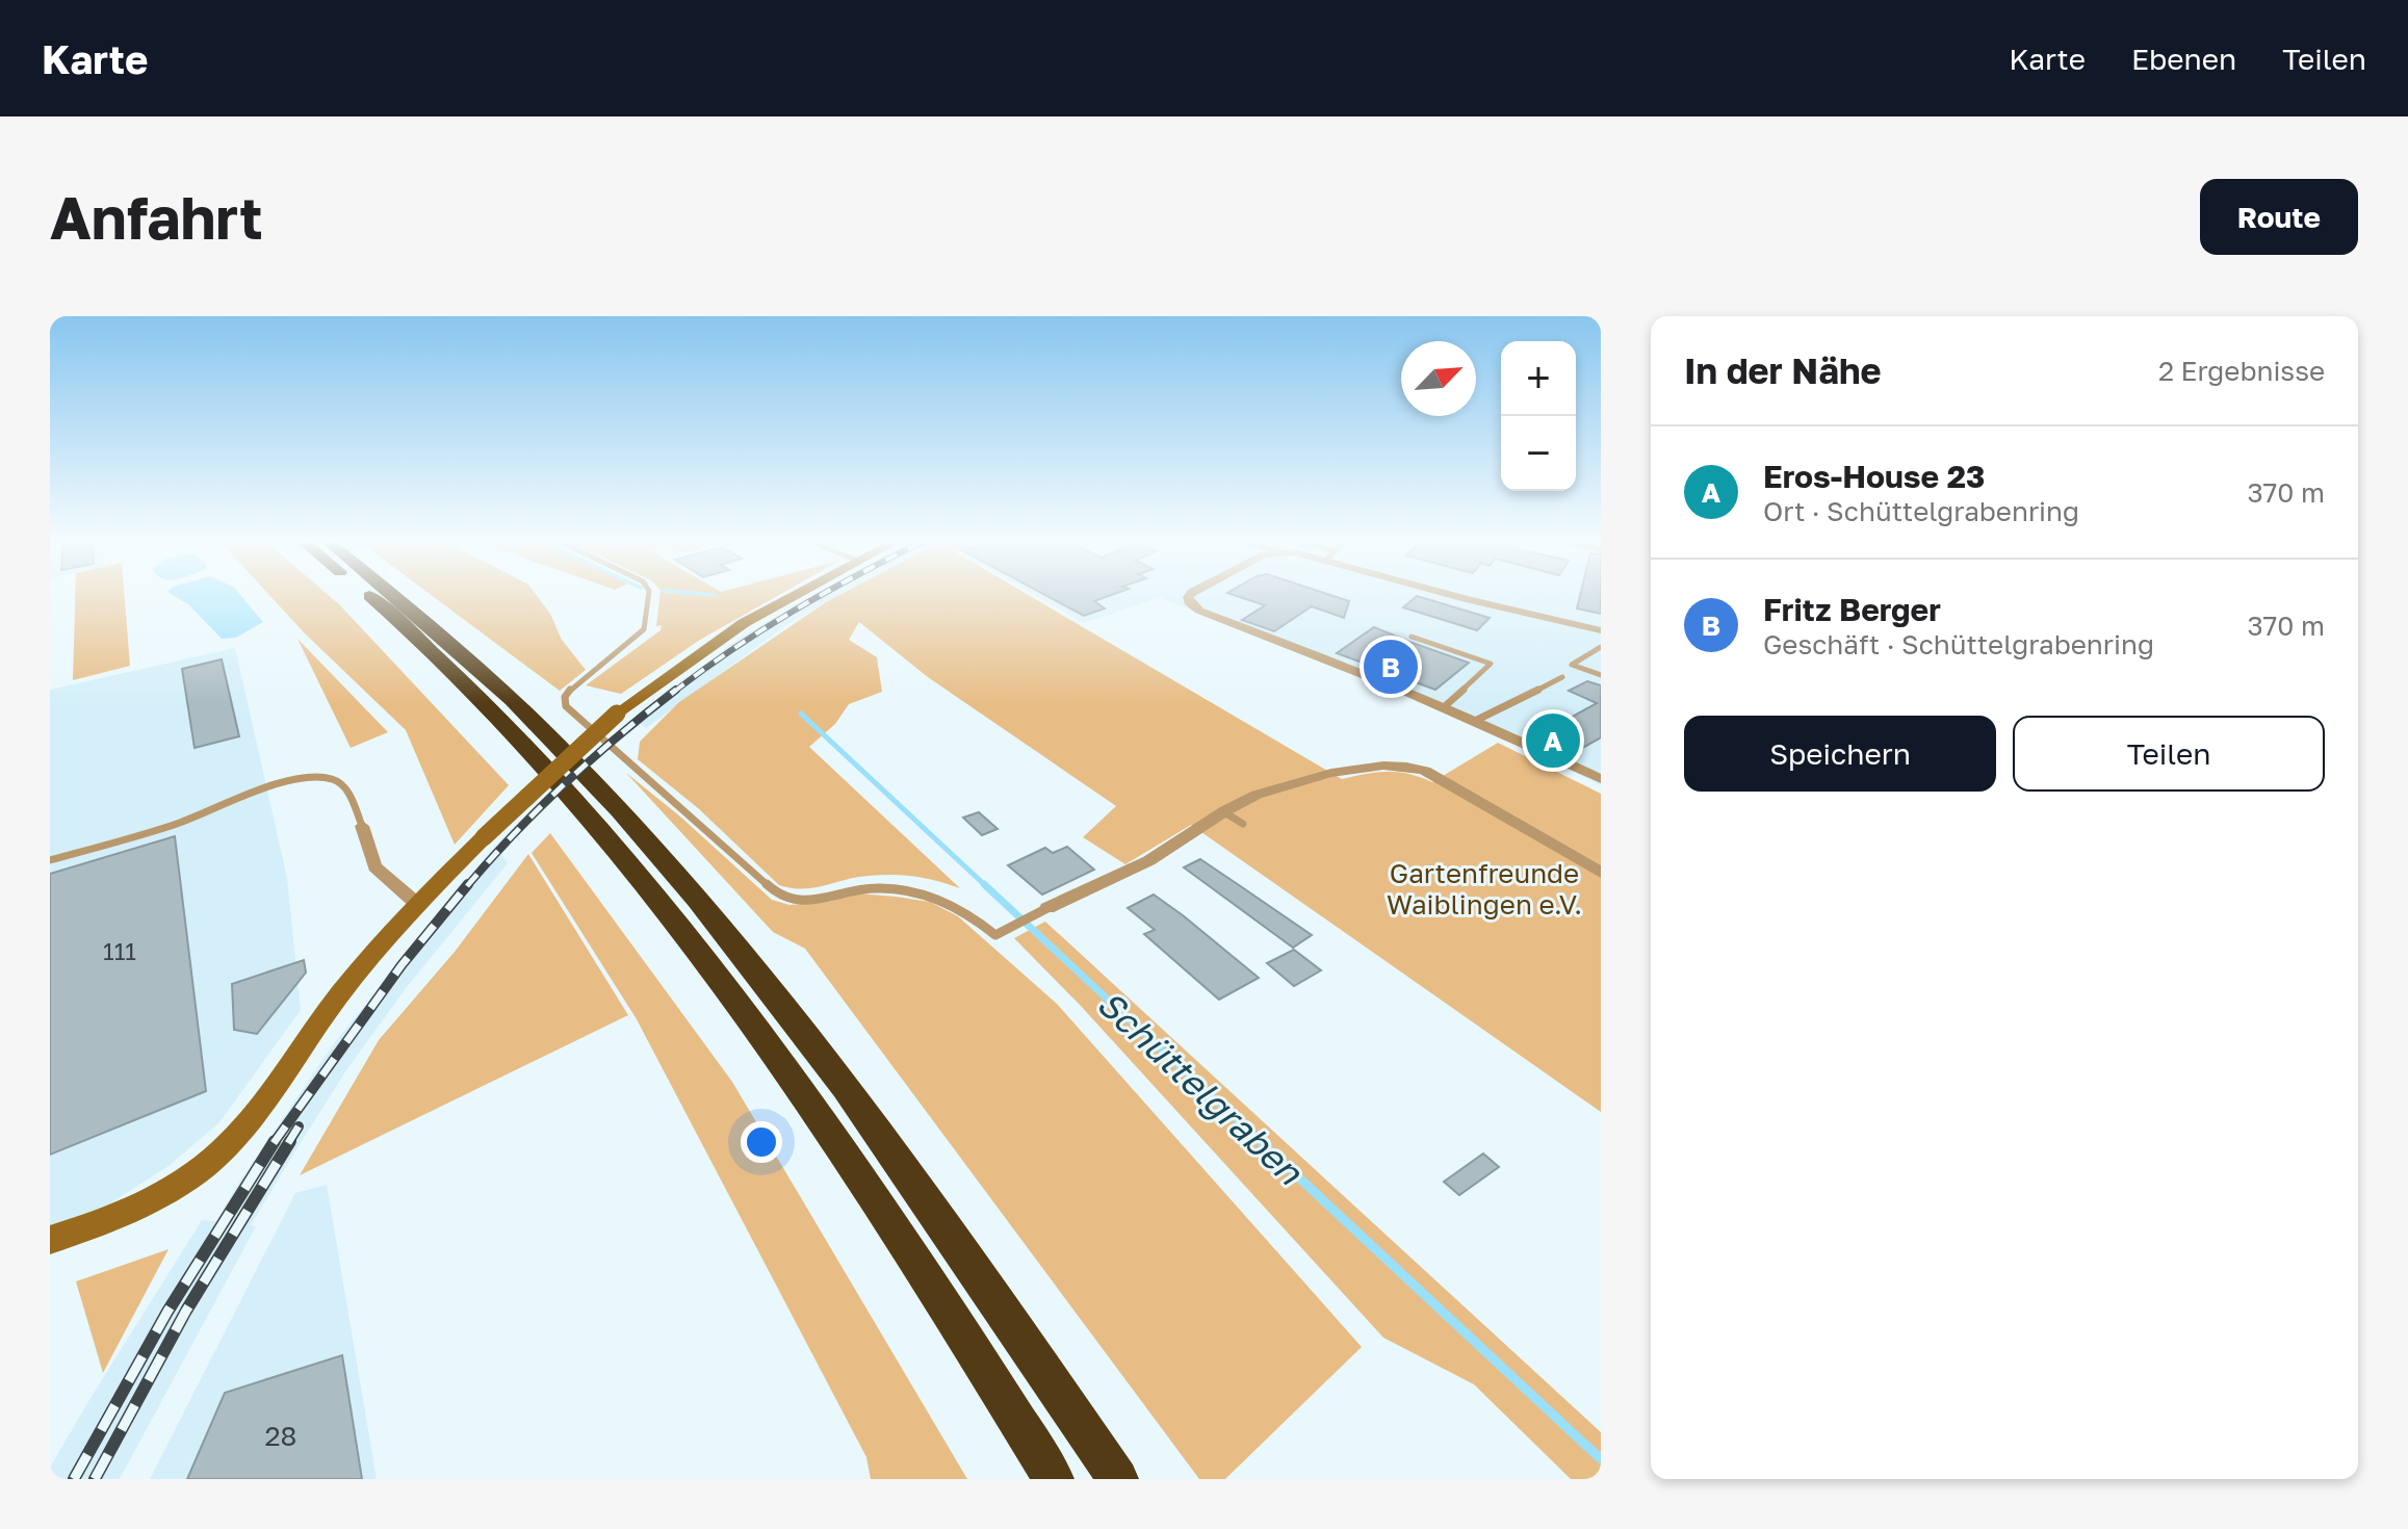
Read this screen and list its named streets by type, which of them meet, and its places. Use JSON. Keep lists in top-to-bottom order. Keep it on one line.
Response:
{"water":["Schüttelgraben"],"parks":["Gartenfreunde Waiblingen e.V."],"house_numbers":["111","28"],"north":"top right","page":{"header":"Karte","nav":["Karte","Ebenen","Teilen"],"buttons":["Route",["Speichern","Teilen"]],"title":"Anfahrt","heading":["In der Nähe","2 Ergebnisse"],"map_buttons":["+","−"],"list":[{"mark":"A","name":"Eros-House 23","note":"Ort · Schüttelgrabenring","value":"370 m"},{"mark":"B","name":"Fritz Berger","note":"Geschäft · Schüttelgrabenring","value":"370 m"}],"pins":["B","A"]}}
